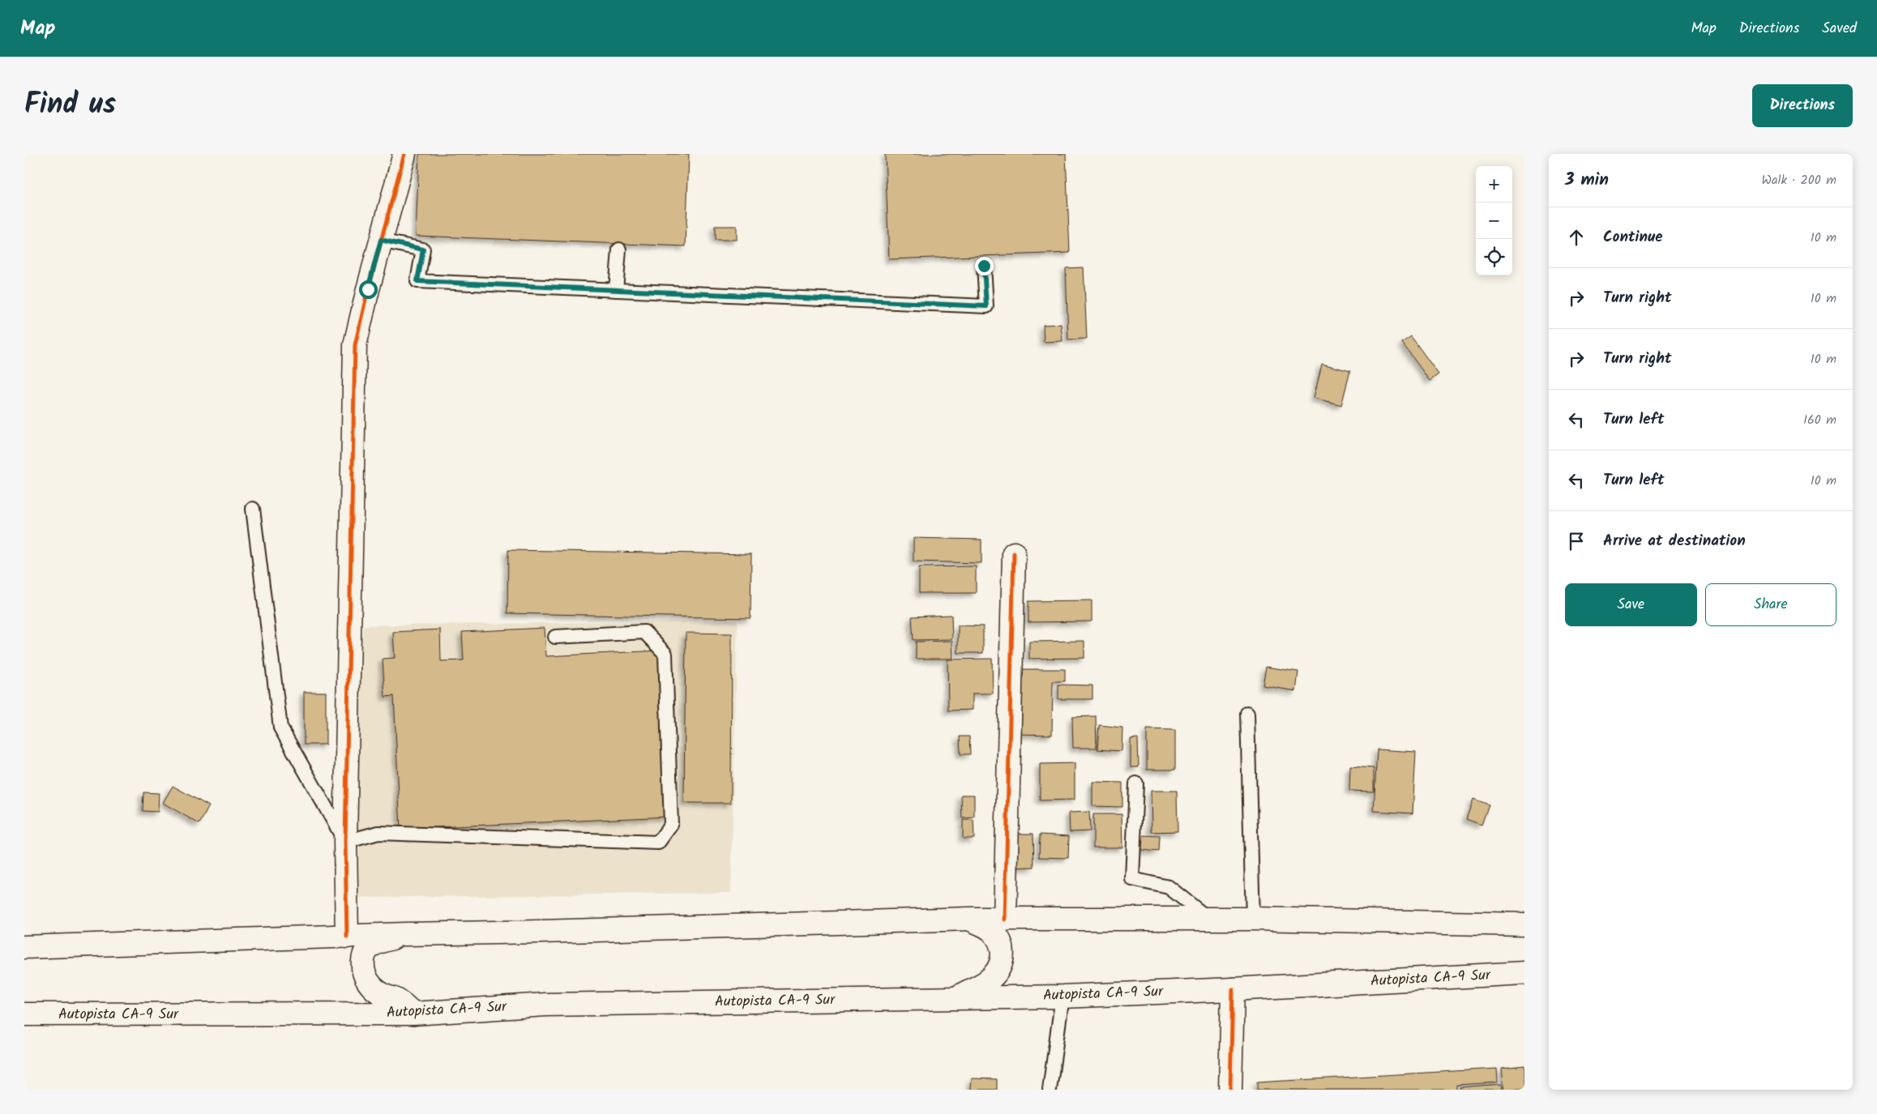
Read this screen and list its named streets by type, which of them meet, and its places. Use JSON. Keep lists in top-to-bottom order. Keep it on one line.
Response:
{"streets":{"main road":["Autopista CA-9 Sur"]},"page":{"header":"Map","nav":["Map","Directions","Saved"],"title":"Find us","buttons":["Directions",["Save","Share"]],"heading":["3 min","Walk · 200 m"],"map_buttons":["+","−"],"list":[["Continue","10 m"],["Turn right","10 m"],["Turn right","10 m"],["Turn left","160 m"],["Turn left","10 m"],"Arrive at destination"]}}
